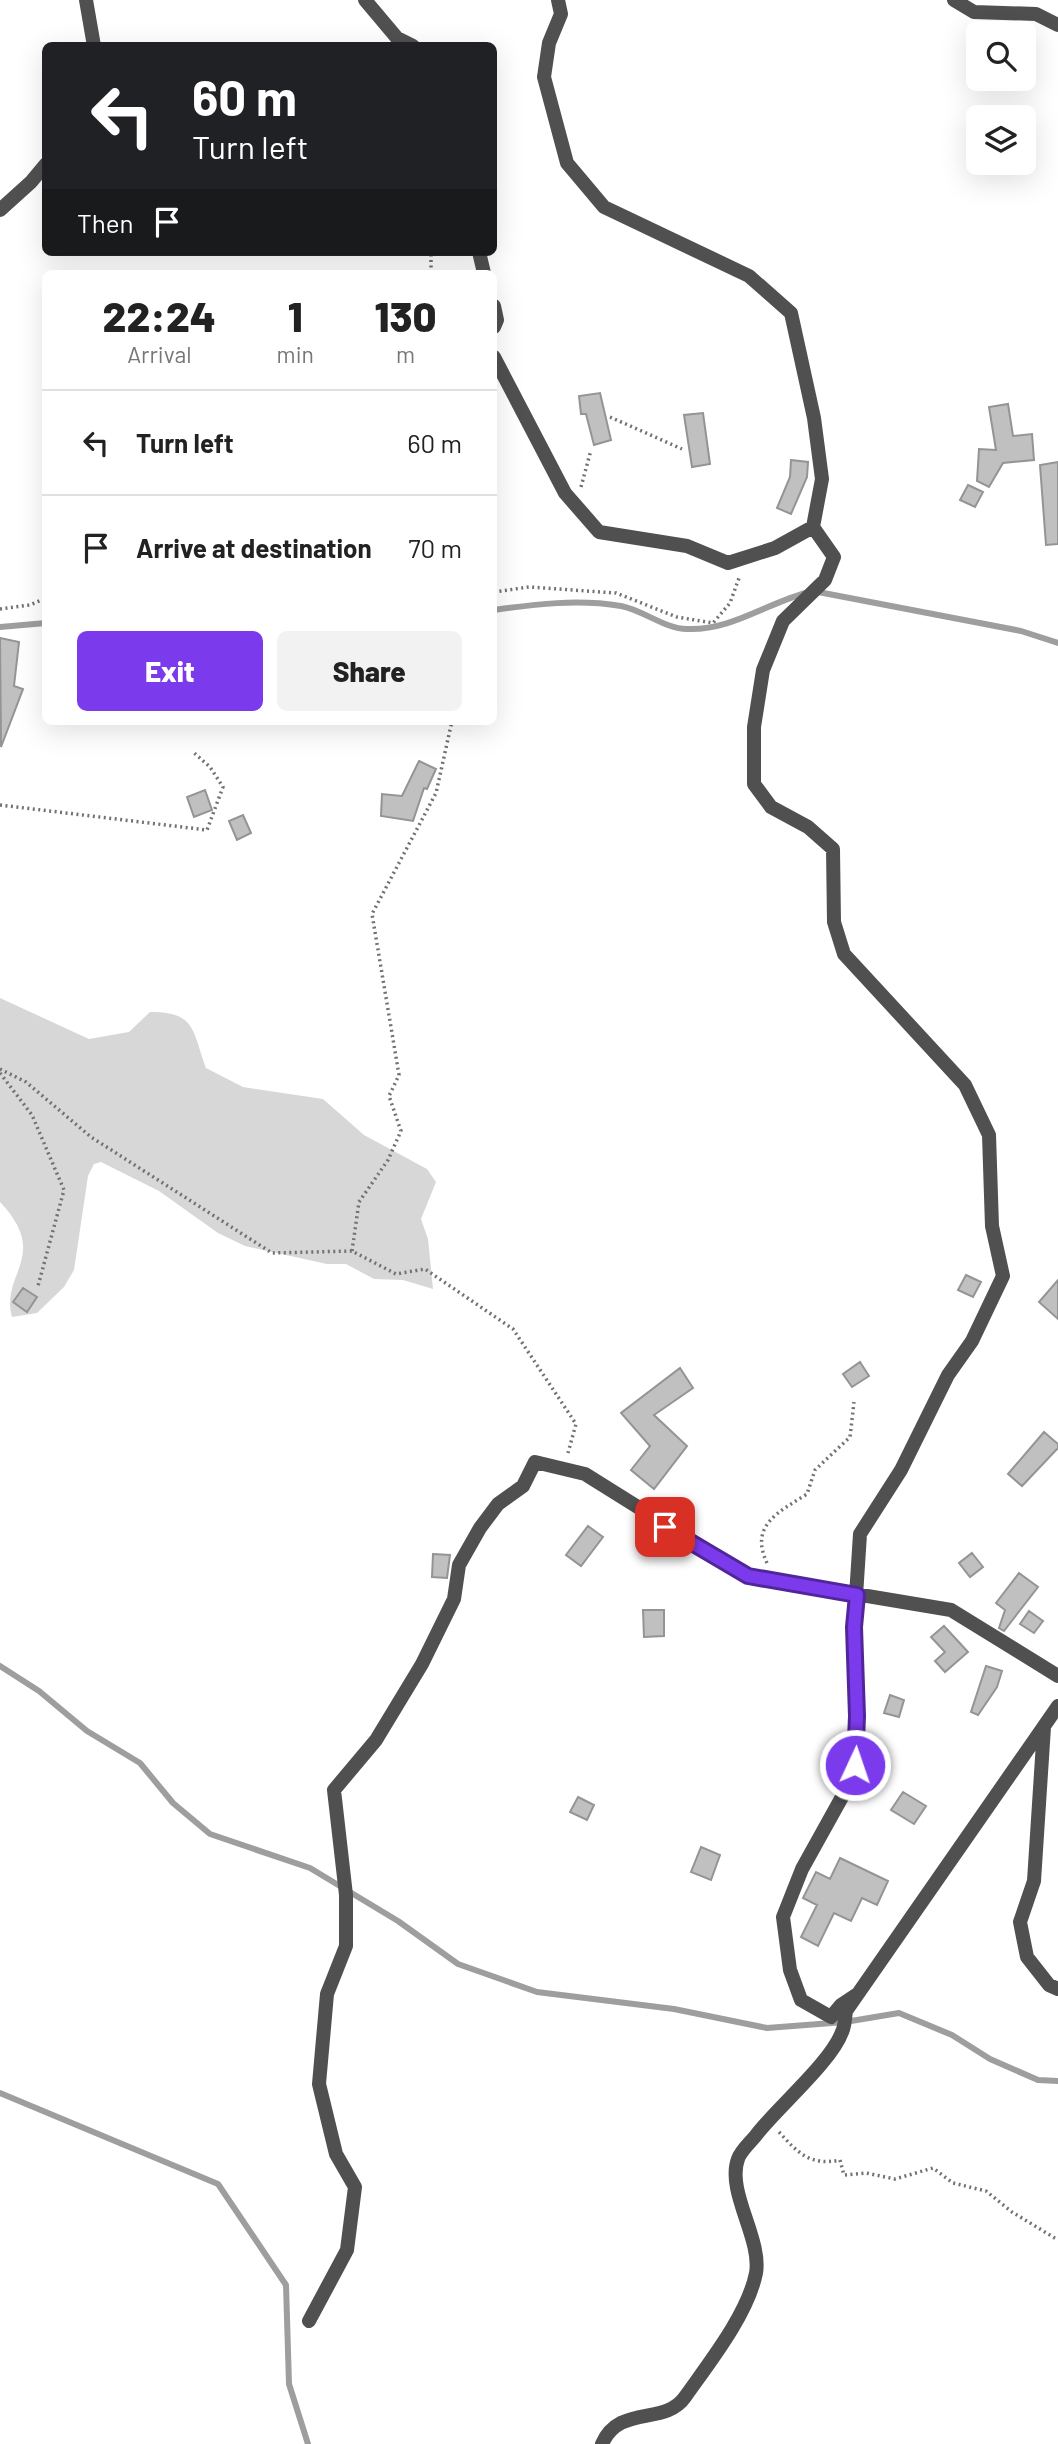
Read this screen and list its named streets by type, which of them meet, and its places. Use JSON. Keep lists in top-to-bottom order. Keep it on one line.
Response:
{"page":{"turn":["60 m","Turn left"],"then":"Then","eta":["22:24","Arrival","1","min","130","m"],"list":[{"name":"Turn left","value":"60 m"},{"name":"Arrive at destination","value":"70 m"}],"buttons":["Exit","Share"]}}
